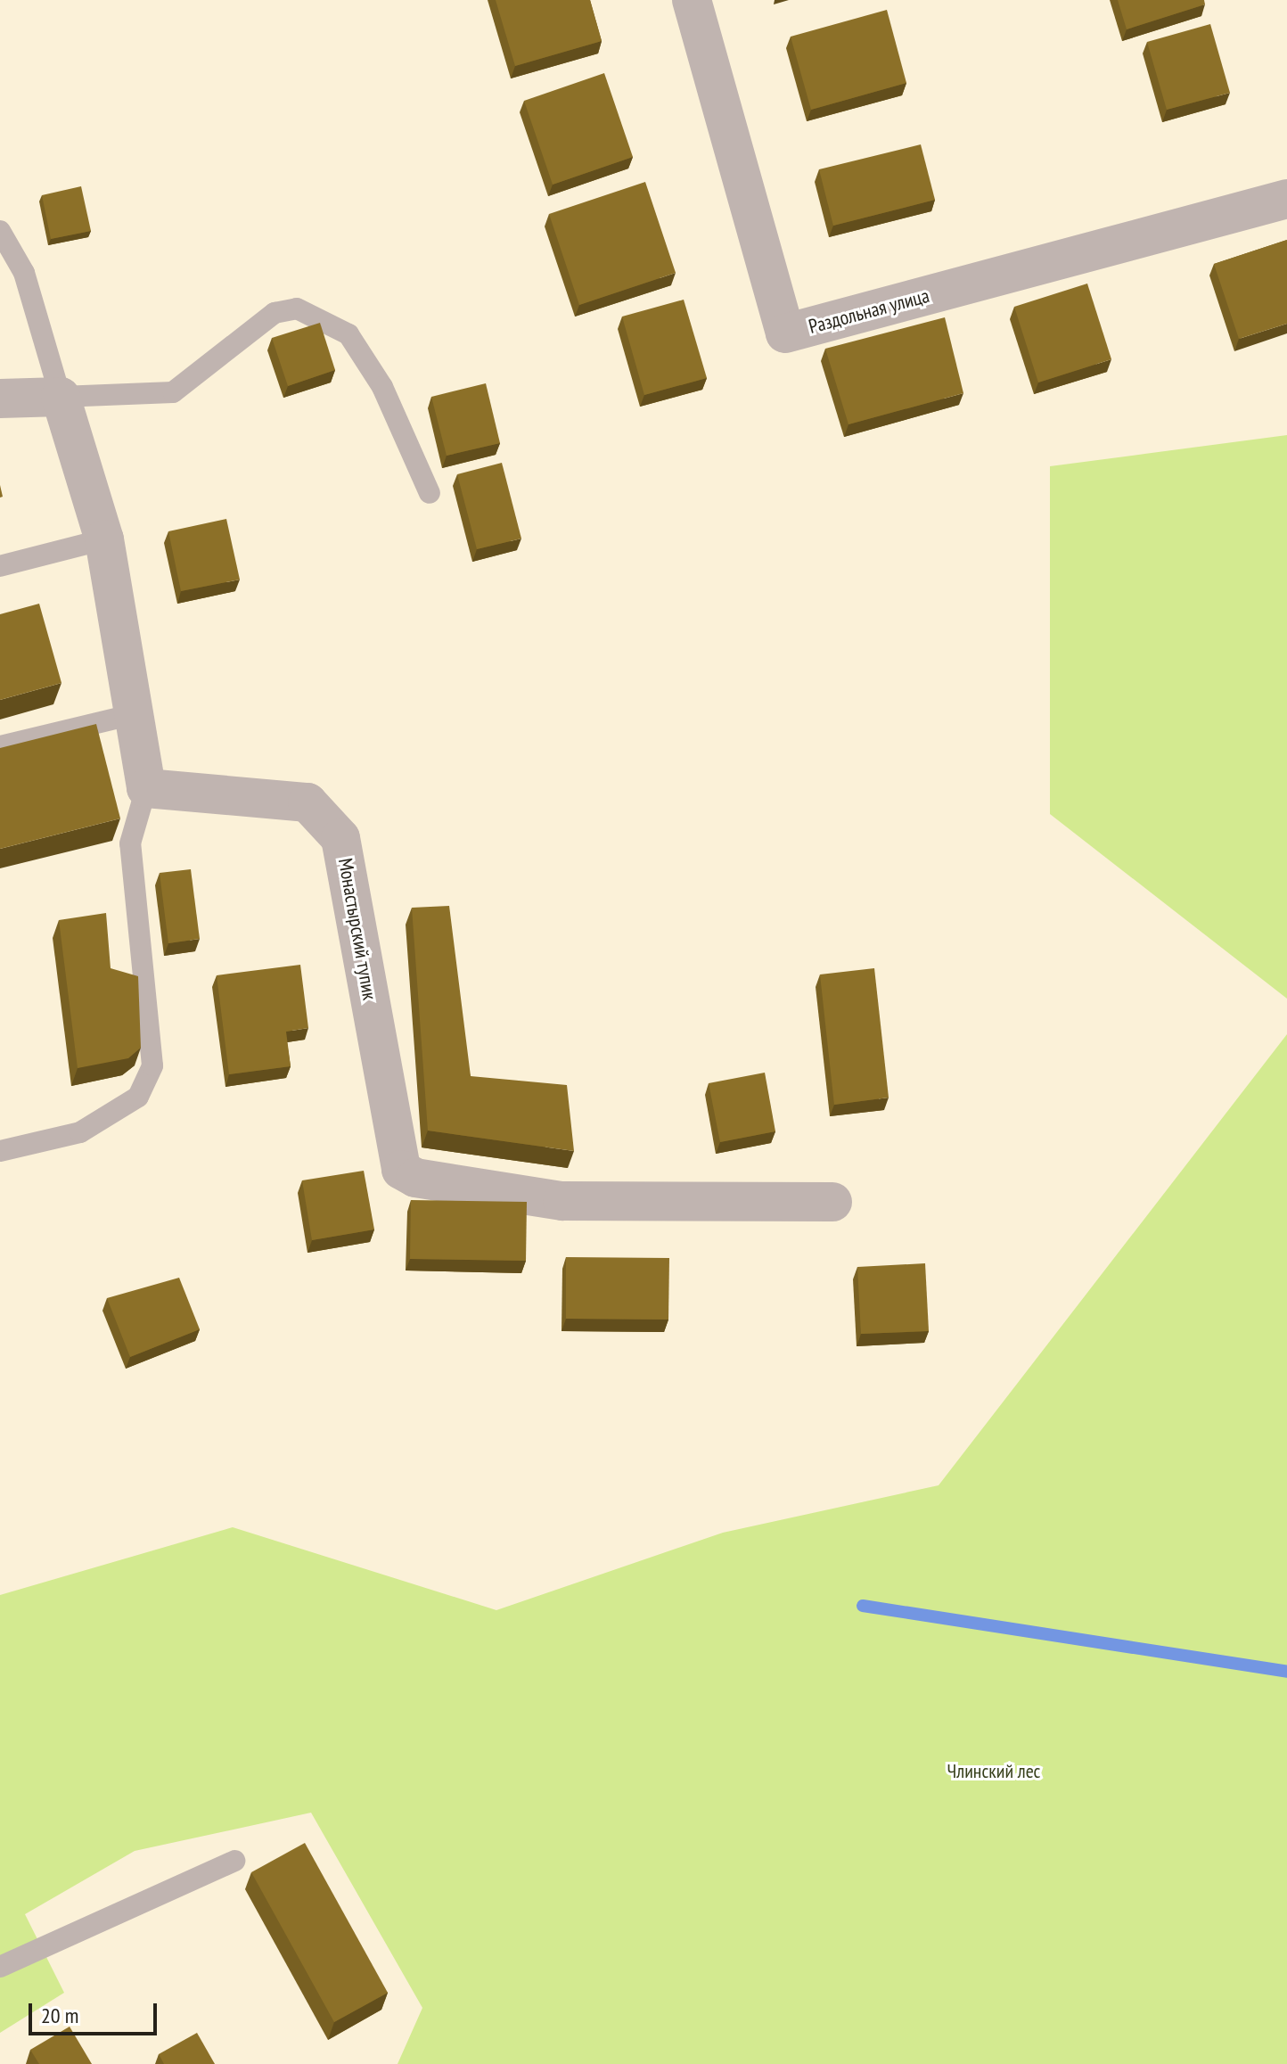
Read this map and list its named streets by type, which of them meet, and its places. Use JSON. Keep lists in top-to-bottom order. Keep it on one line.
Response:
{"streets":{"street":["Раздольная улица","Монастырский тупик"]},"parks":["Члинский лес"],"scale_bar":"20 m"}
